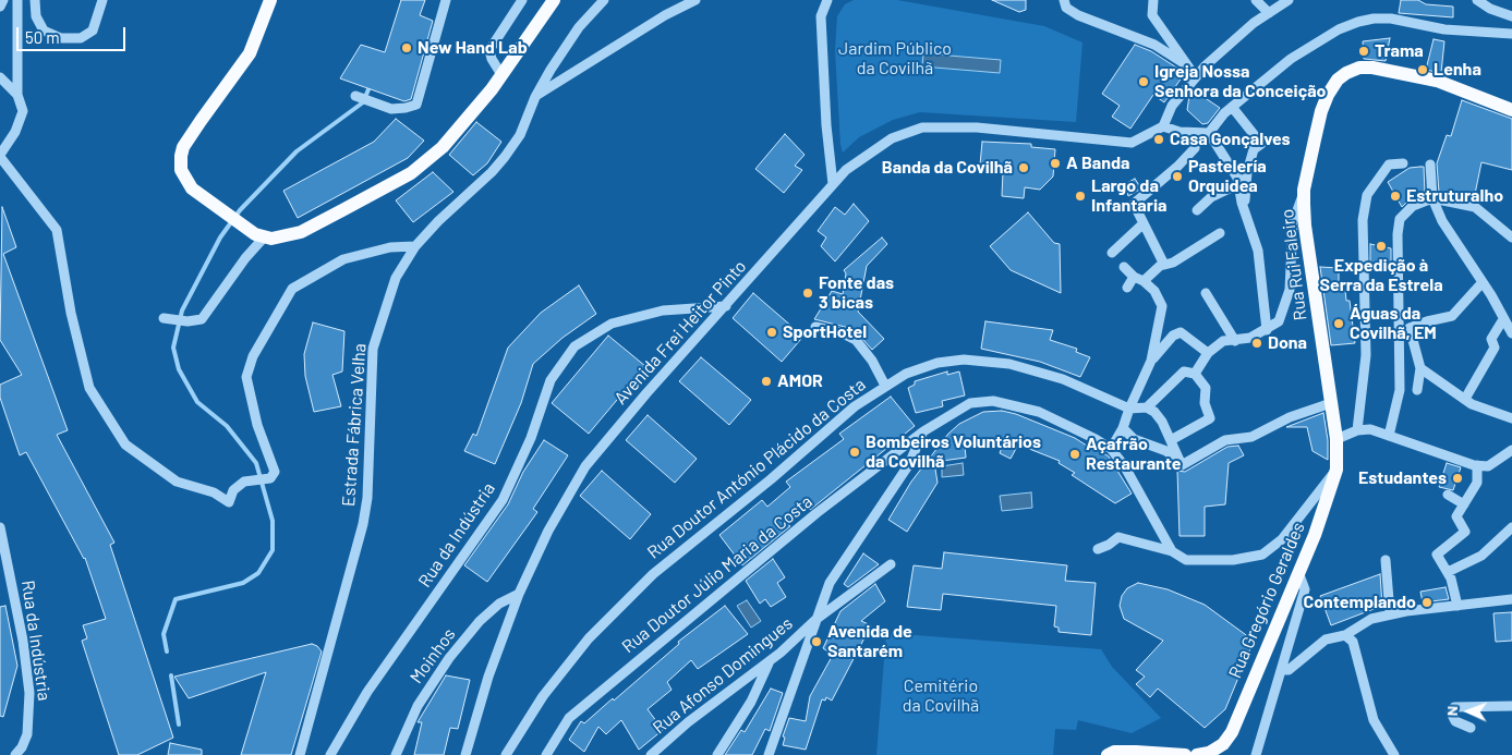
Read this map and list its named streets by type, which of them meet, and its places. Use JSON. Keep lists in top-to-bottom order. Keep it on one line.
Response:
{"streets":{"main road":["Rua Rui Faleiro","Rua Gregório Geraldes"],"street":["Avenida Frei Heitor Pinto","Estrada Fábrica Velha","Rua Doutor António Plácido da Costa","Rua da Indústria","Rua Doutor Júlio Maria da Costa","Moinhos","Rua Afonso Domingues"]},"crossings":[["Rua Rui Faleiro","Rua Gregório Geraldes"],["Avenida Frei Heitor Pinto","Rua da Indústria"],["Avenida Frei Heitor Pinto","Moinhos"]],"parks":["Jardim Público da Covilhã","Cemitério da Covilhã"],"places":["New Hand Lab","Trama","Lenha","Igreja Nossa Senhora da Conceição","Casa Gonçalves","A Banda","Banda da Covilhã","Pastelería Orquidea","Largo da Infantaria","Estruturalho","Expedição à Serra da Estrela","Fonte das 3 bicas","Águas da Covilhã, EM","SportHotel","Dona","AMOR","Bombeiros Voluntários da Covilhã","Açafrão Restaurante","Estudantes","Contemplando","Avenida de Santarém"],"scale_bar":"50 m","north":"left"}
